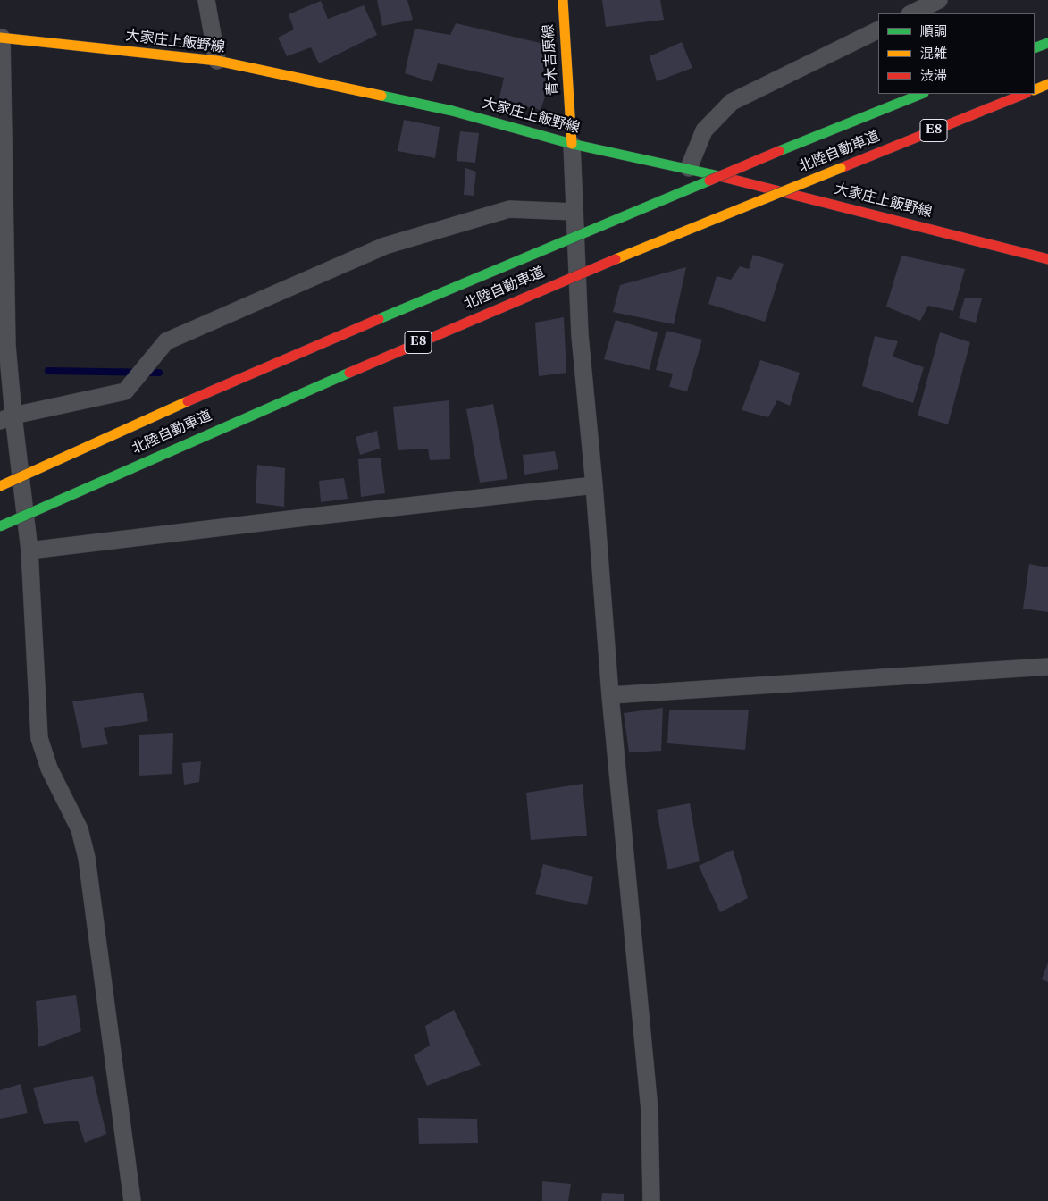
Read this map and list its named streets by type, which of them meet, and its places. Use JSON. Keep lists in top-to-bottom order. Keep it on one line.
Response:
{"streets":{"main road":["大家庄上飯野線","青木吉原線","E8","北陸自動車道"]},"crossings":[["大家庄上飯野線","青木吉原線"]],"legend":["順調","混雑","渋滞"]}
